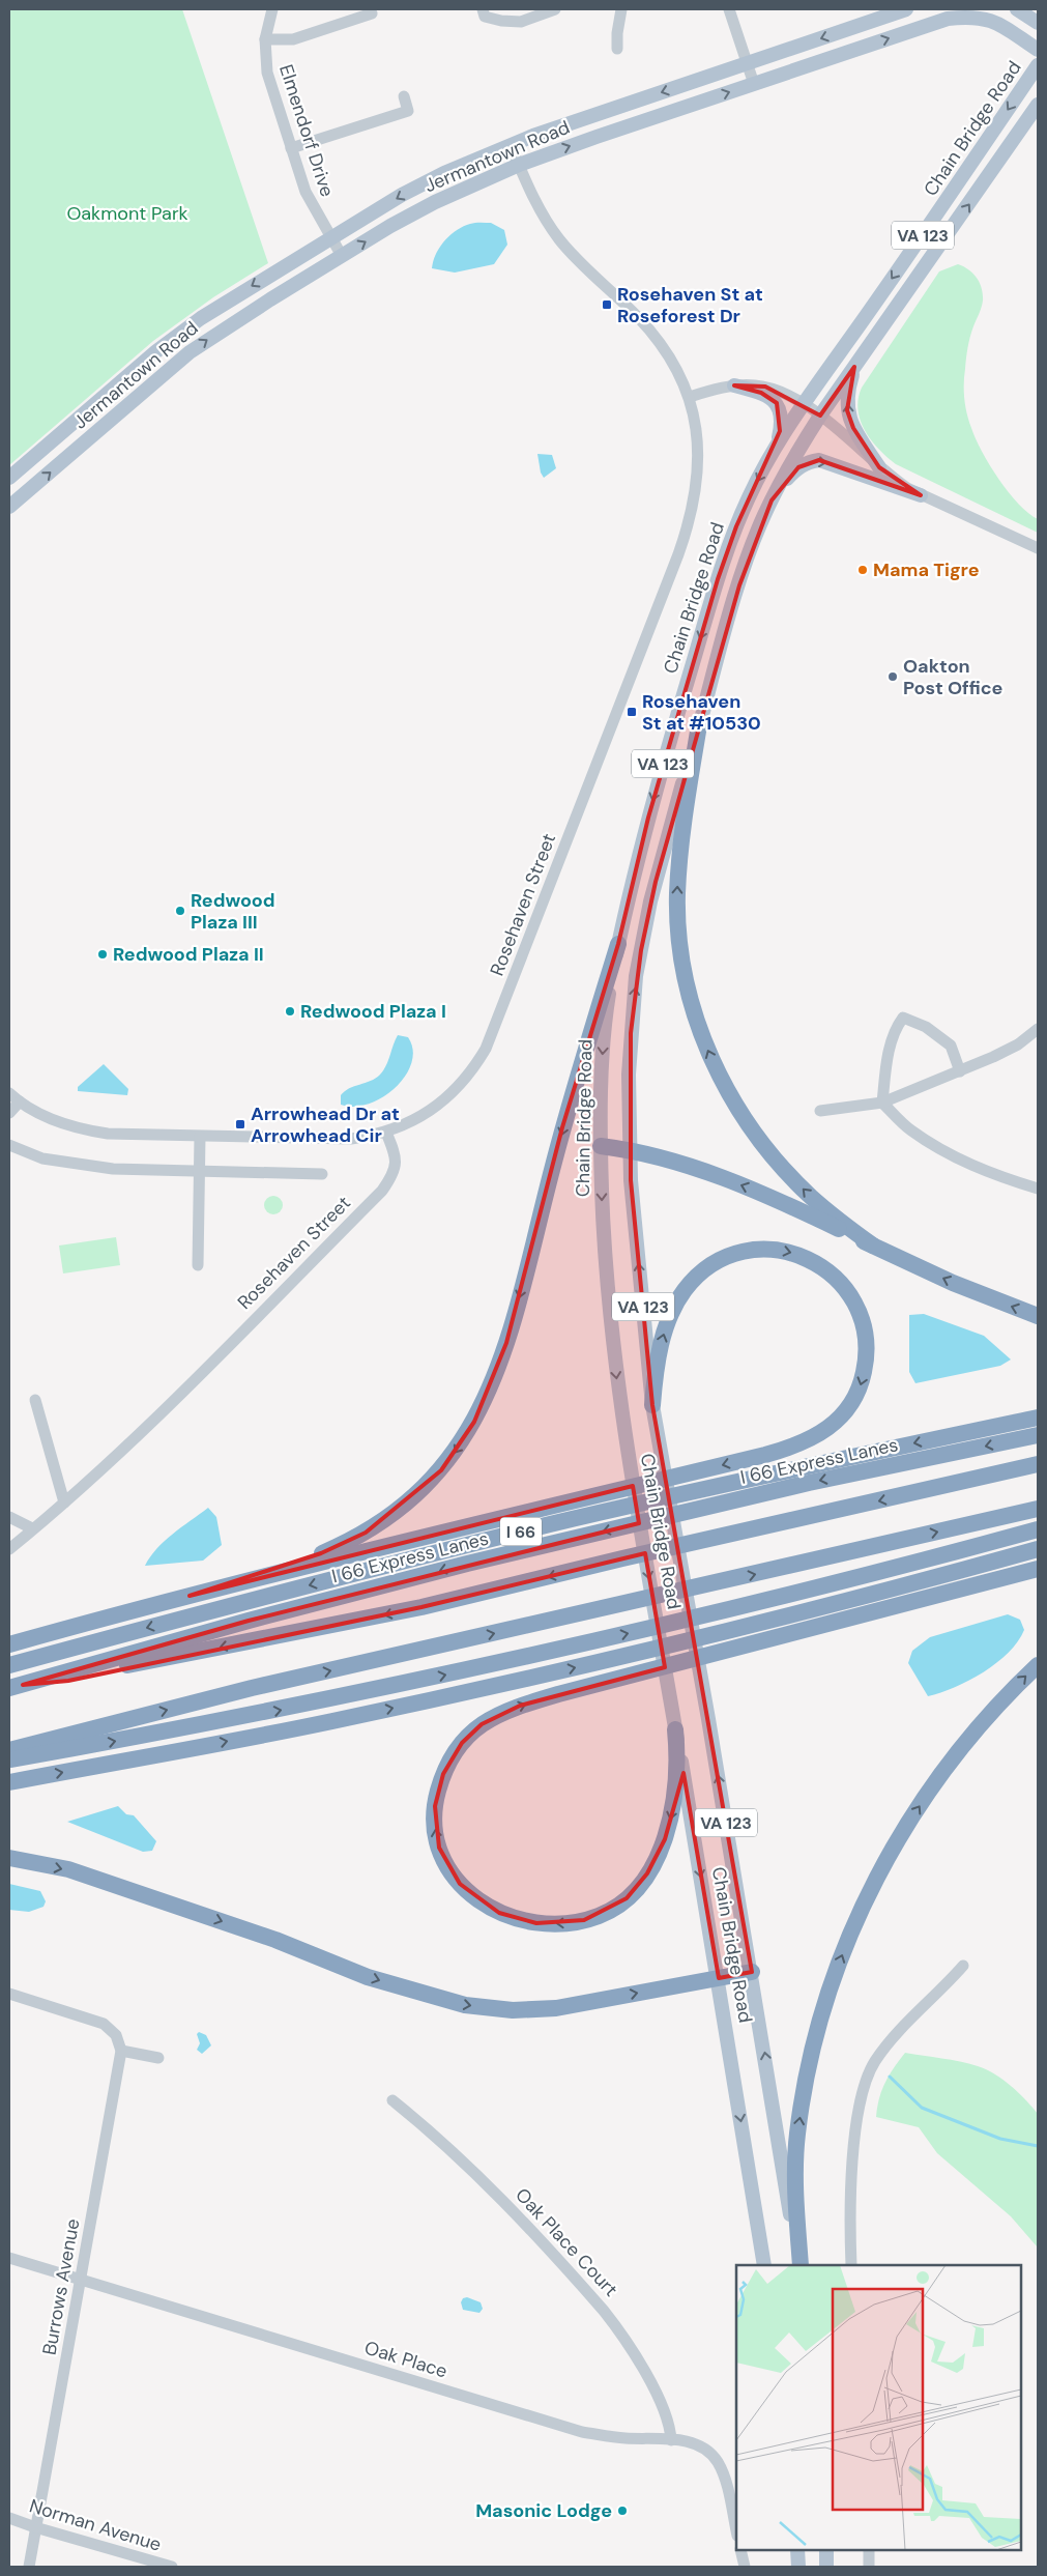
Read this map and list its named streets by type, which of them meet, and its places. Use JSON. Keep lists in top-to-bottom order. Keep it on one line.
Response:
{"streets":{"highway":["I 66 Express Lanes","I 66"],"main road":["Chain Bridge Road","Jermantown Road","VA 123"],"street":["Elmendorf Drive","Rosehaven Street","Oak Place Court","Burrows Avenue","Oak Place","Norman Avenue"]},"crossings":[["Elmendorf Drive","Jermantown Road"],["Jermantown Road","Rosehaven Street"],["Oak Place Court","Oak Place"],["Burrows Avenue","Oak Place"],["Burrows Avenue","Norman Avenue"]],"parks":["Oakmont Park"],"places":{"transit":["Rosehaven St at Roseforest Dr","Rosehaven St at #10530","Arrowhead Dr at Arrowhead Cir"],"other":["Mama Tigre","Oakton Post Office","Redwood Plaza III","Redwood Plaza II","Redwood Plaza I","Masonic Lodge"]}}
